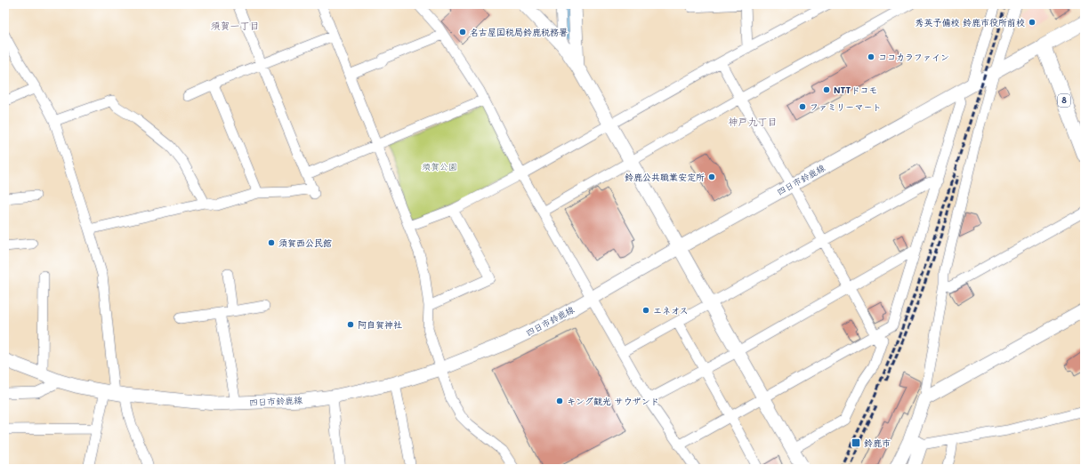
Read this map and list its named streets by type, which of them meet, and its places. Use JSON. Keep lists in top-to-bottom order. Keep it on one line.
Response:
{"streets":{"main road":["8","四日市鈴鹿線"]},"crossings":[["8","四日市鈴鹿線"]],"districts":["須賀一丁目","神戸九丁目"],"parks":["須賀公園"],"places":{"other":["秀英予備校 鈴鹿市役所前校","名古屋国税局鈴鹿税務署","ココカラファイン","NTTドコモ","ファミリーマート","鈴鹿公共職業安定所","須賀西公民館","エネオス","阿自賀神社","キング観光 サウザンド"],"transit":["鈴鹿市"]}}
